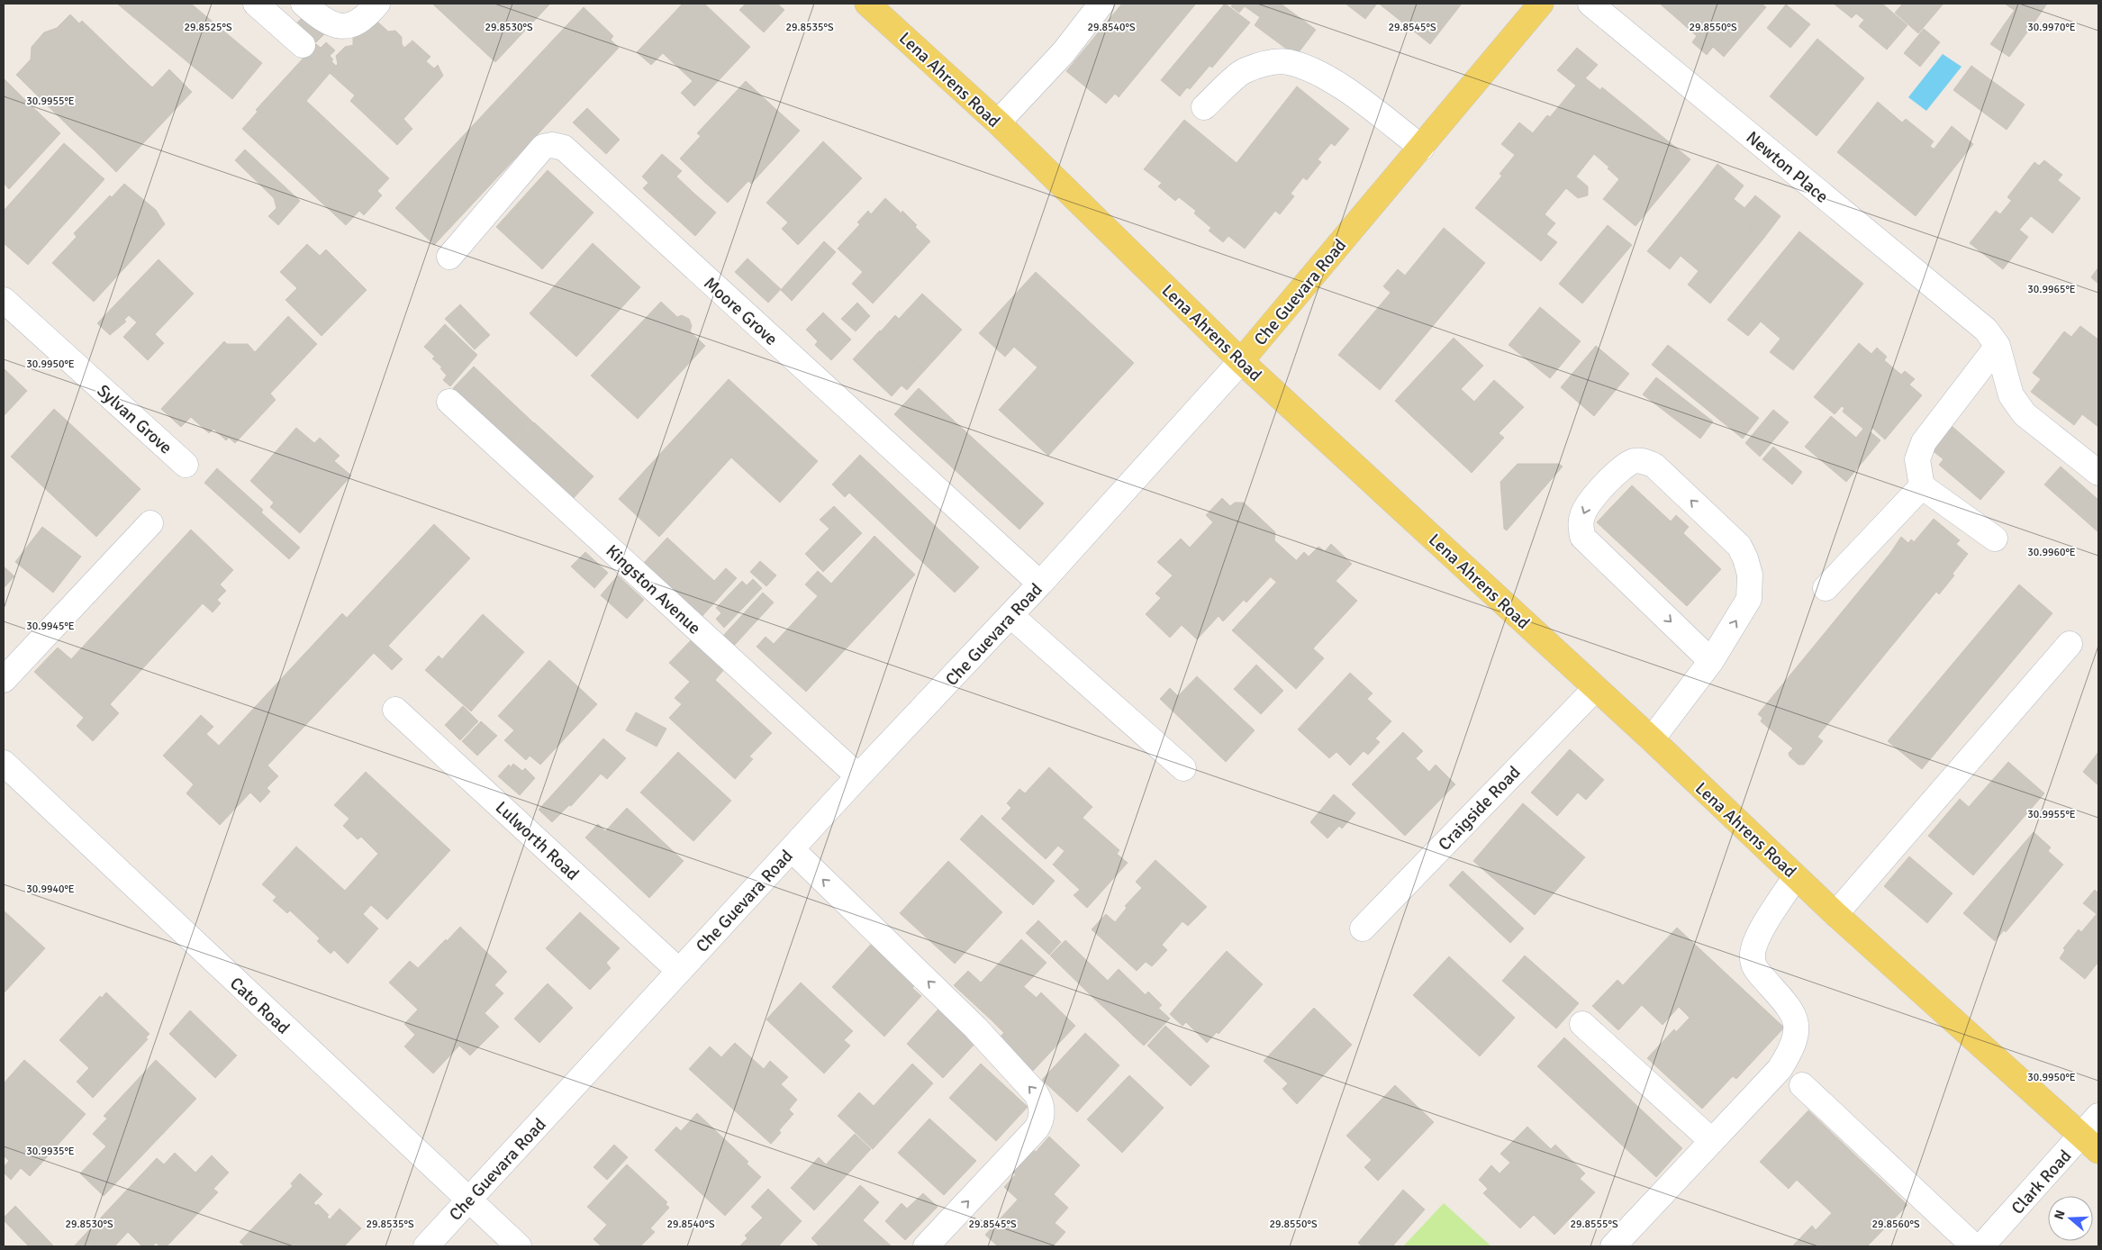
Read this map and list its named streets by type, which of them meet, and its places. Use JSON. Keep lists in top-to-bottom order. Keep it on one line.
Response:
{"streets":{"main road":["Lena Ahrens Road","Che Guevara Road"],"street":["Newton Place","Moore Grove","Sylvan Grove","Kingston Avenue","Craigside Road","Lulworth Road","Cato Road","Clark Road"]},"crossings":[["Lena Ahrens Road","Che Guevara Road"],["Lena Ahrens Road","Craigside Road"],["Lena Ahrens Road","Clark Road"],["Che Guevara Road","Moore Grove"],["Che Guevara Road","Kingston Avenue"],["Che Guevara Road","Lulworth Road"],["Che Guevara Road","Cato Road"]],"north":"left","coordinates":["29.8525°S","29.8530°S","29.8535°S","29.8540°S","29.8545°S","29.8550°S","30.9970°E","30.9955°E","30.9965°E","30.9950°E","30.9960°E","30.9945°E","30.9940°E","30.9935°E","29.8555°S","29.8560°S"]}
